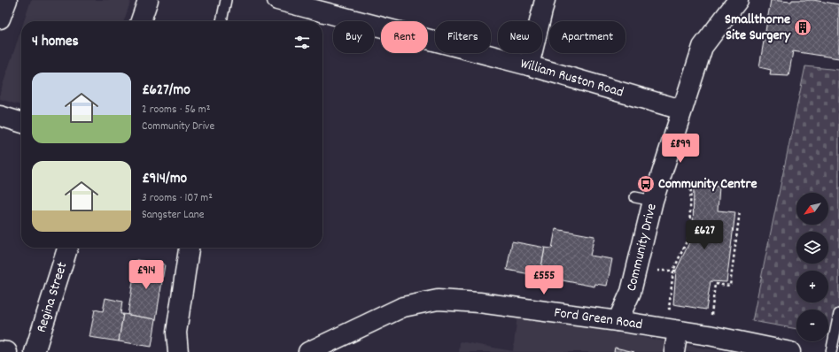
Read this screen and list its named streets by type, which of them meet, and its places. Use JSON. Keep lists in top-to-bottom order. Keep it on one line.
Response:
{"streets":{"street":["William Ruston Road","Community Drive","Regina Street","Ford Green Road"]},"crossings":[["William Ruston Road","Community Drive"],["Community Drive","Ford Green Road"]],"places":{"building":["Smallthorne Site Surgery"],"bus stop":["Community Centre"]},"north":"bottom left","page":{"chip":["Buy","Rent","Filters","New","Apartment"],"heading":"4 homes","list":[{"name":"£627/mo","note":"2 rooms · 56 m² · Community Drive"},{"name":"£914/mo","note":"3 rooms · 107 m² · Sangster Lane"}],"price":["£899","£627","£914","£555"],"map_buttons":["+","−"]}}
